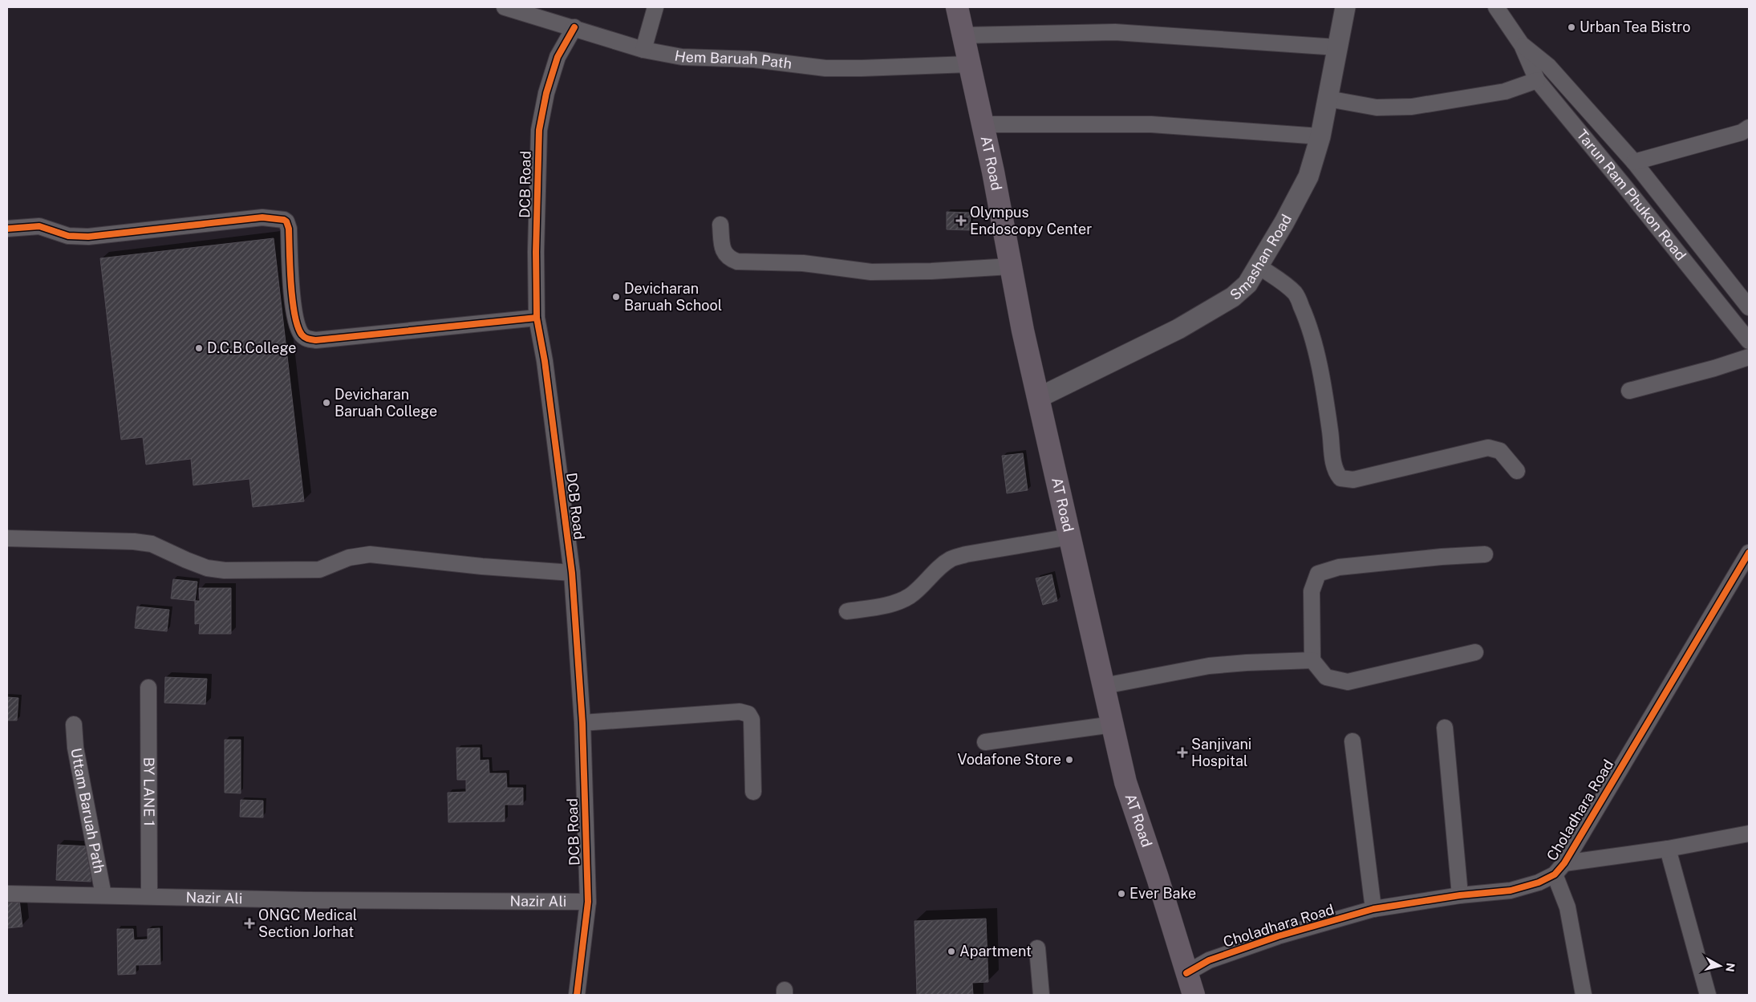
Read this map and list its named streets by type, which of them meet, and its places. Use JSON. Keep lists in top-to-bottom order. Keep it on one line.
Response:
{"streets":{"highway":["AT Road"],"street":["Hem Baruah Path","DCB Road","Tarun Ram Phukon Road","Smashan Road","BY LANE 1","Uttam Baruah Path","Choladhara Road","Nazir Ali"]},"crossings":[["Hem Baruah Path","AT Road"],["Hem Baruah Path","DCB Road"],["AT Road","Smashan Road"],["AT Road","Choladhara Road"],["DCB Road","Nazir Ali"],["BY LANE 1","Nazir Ali"],["Uttam Baruah Path","Nazir Ali"]],"places":{"other":["Urban Tea Bistro","Devicharan Baruah School","D.C.B.College","Devicharan Baruah College","Vodafone Store","Ever Bake","Apartment"],"health":["Olympus Endoscopy Center","Sanjivani Hospital","ONGC Medical Section Jorhat"]},"north":"right"}
